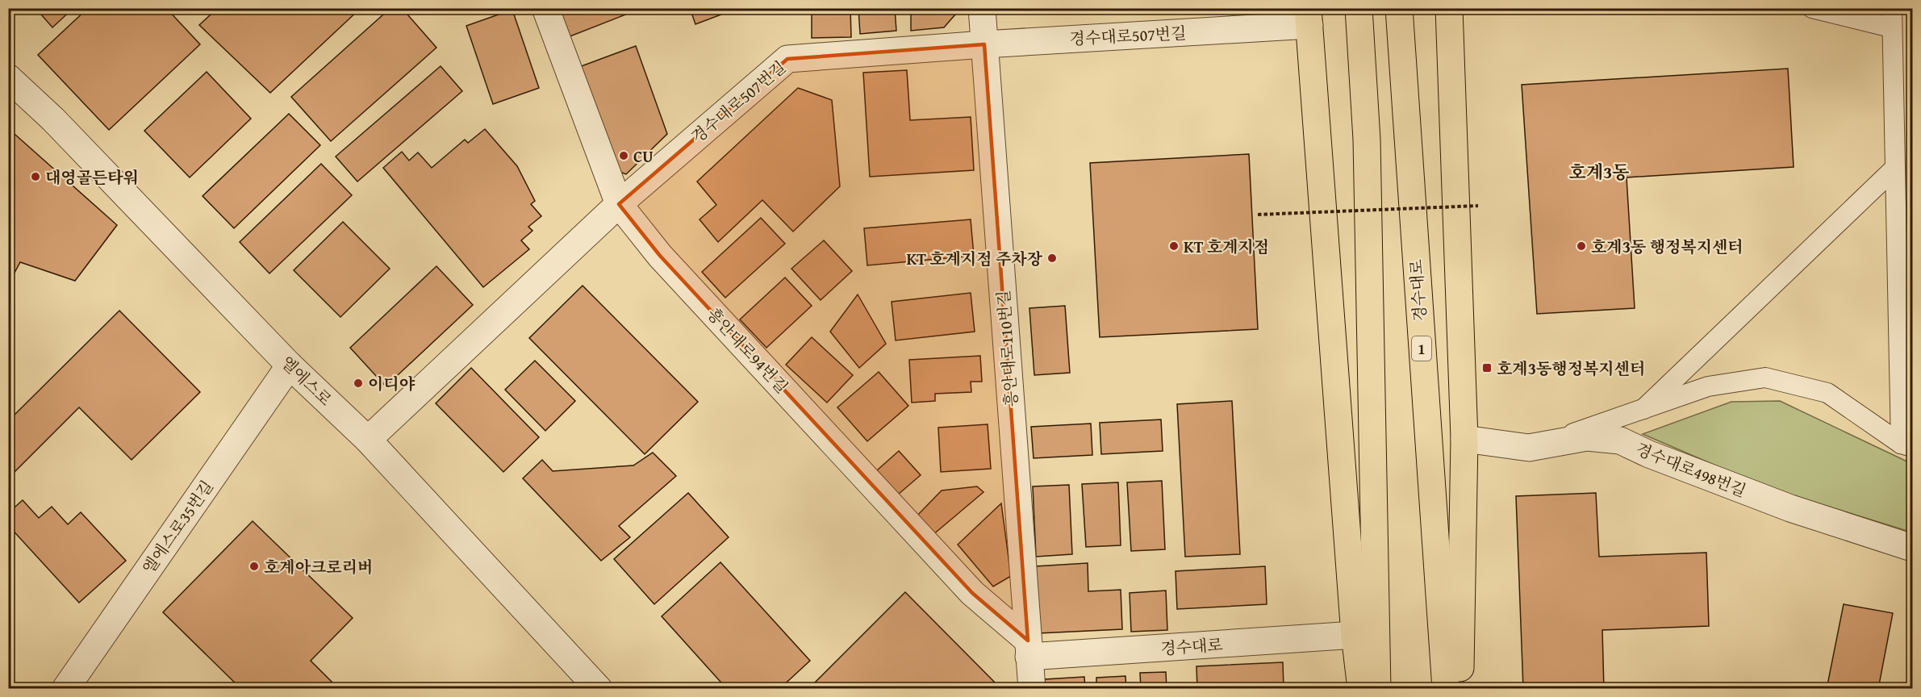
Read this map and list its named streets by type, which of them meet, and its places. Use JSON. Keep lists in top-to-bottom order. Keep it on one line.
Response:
{"streets":{"main road":["경수대로","1"],"street":["경수대로507번길","흥안대로110번길","흥안대로94번길","엘에스로","경수대로498번길","엘에스로35번길"]},"crossings":[["경수대로507번길","흥안대로110번길"],["경수대로507번길","흥안대로94번길"],["경수대로507번길","엘에스로"],["경수대로","흥안대로110번길"],["경수대로","흥안대로94번길"],["흥안대로110번길","흥안대로94번길"],["엘에스로","엘에스로35번길"]],"districts":["호계3동"],"places":{"other":["CU","대영골든타워","KT 호계지점","호계3동 행정복지센터","KT 호계지점 주차장","이디야","호계아크로리버"],"transit":["호계3동행정복지센터"]}}
